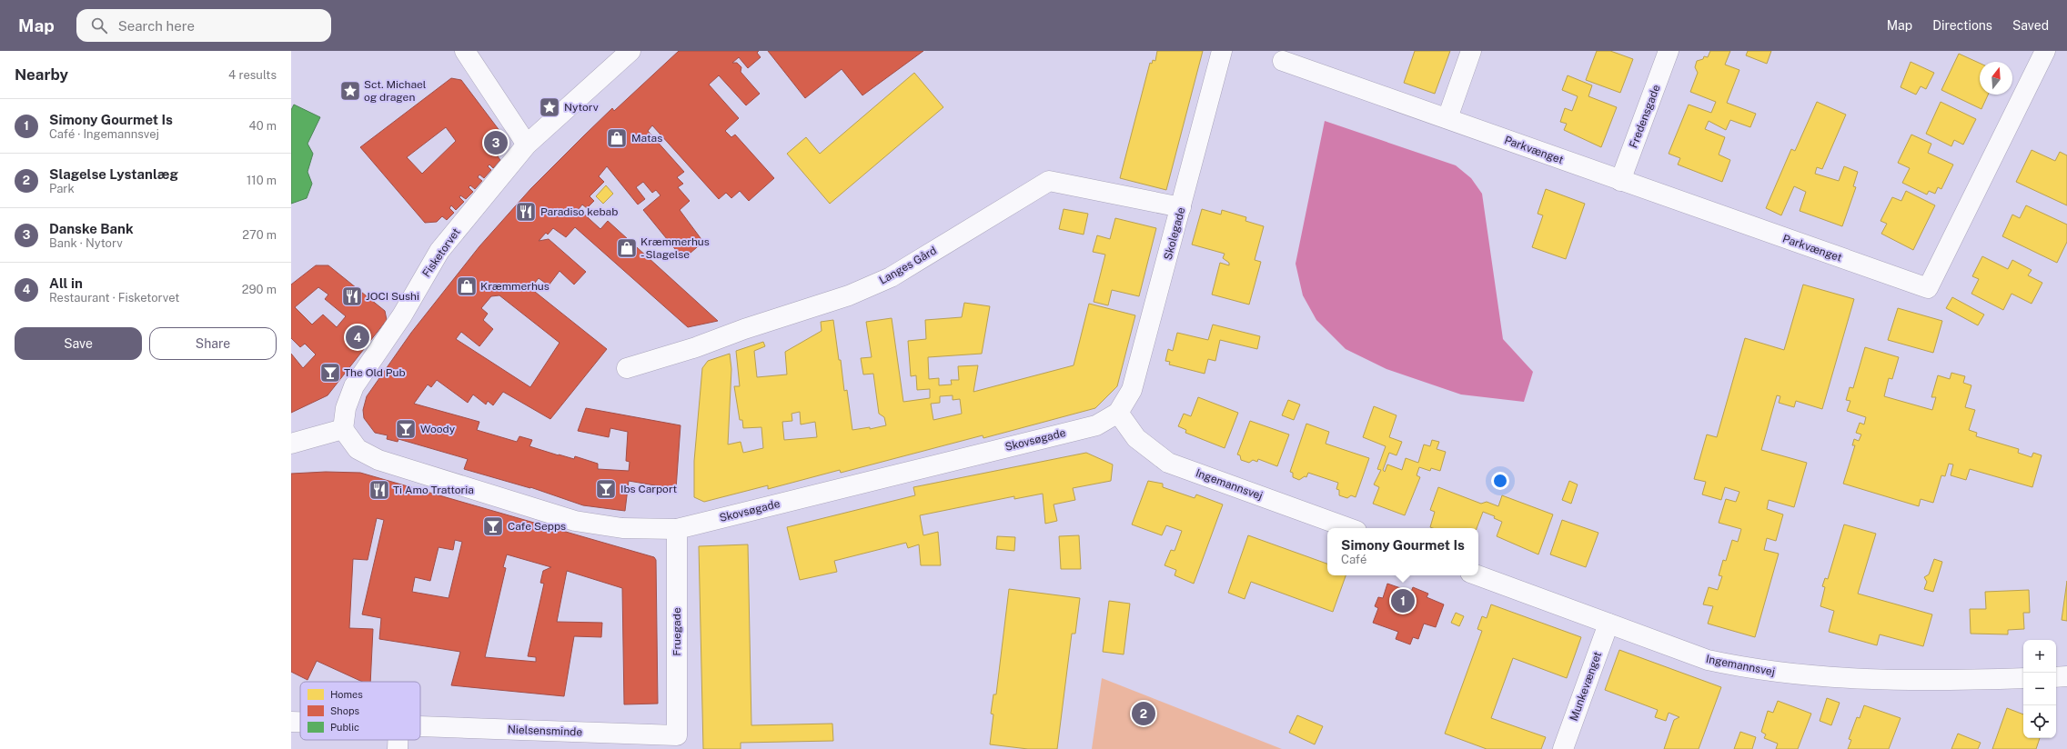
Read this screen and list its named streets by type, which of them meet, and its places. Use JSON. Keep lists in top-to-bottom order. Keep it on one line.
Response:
{"streets":{"street":["Fredensgade","Parkvænget","Skolegade","Fisketorvet","Langes Gård","Skovsøgade","Ingemannsvej","Fruegade","Munkevænget","Nielsensminde"]},"crossings":[["Fredensgade","Parkvænget"],["Skolegade","Langes Gård"],["Skolegade","Skovsøgade"],["Skolegade","Ingemannsvej"],["Fisketorvet","Skovsøgade"],["Skovsøgade","Ingemannsvej"],["Skovsøgade","Fruegade"],["Ingemannsvej","Munkevænget"],["Fruegade","Nielsensminde"]],"places":{"place":["Sct. Michael og dragen","Nytorv"],"shop":["Matas","Kræmmerhus - Slagelse","Kræmmerhus"],"restaurant":["Paradiso kebab","JOCI Sushi","Ti Amo Trattoria"],"bar":["The Old Pub","Woody","Ibs Carport","Cafe Sepps"]},"legend":["Homes","Shops","Public"],"north":"top","page":{"header":"Map","search":"Search here","nav":["Map","Directions","Saved"],"heading":["Nearby","4 results"],"list":[{"mark":"1","name":"Simony Gourmet Is","note":"Café · Ingemannsvej","value":"40 m"},{"mark":"2","name":"Slagelse Lystanlæg","note":"Park","value":"110 m"},{"mark":"3","name":"Danske Bank","note":"Bank · Nytorv","value":"270 m"},{"mark":"4","name":"All in","note":"Restaurant · Fisketorvet","value":"290 m"}],"pins":["3","4","1","2"],"buttons":["Save","Share"],"popup":["Simony Gourmet Is","Café"],"map_buttons":["+","−"]}}
